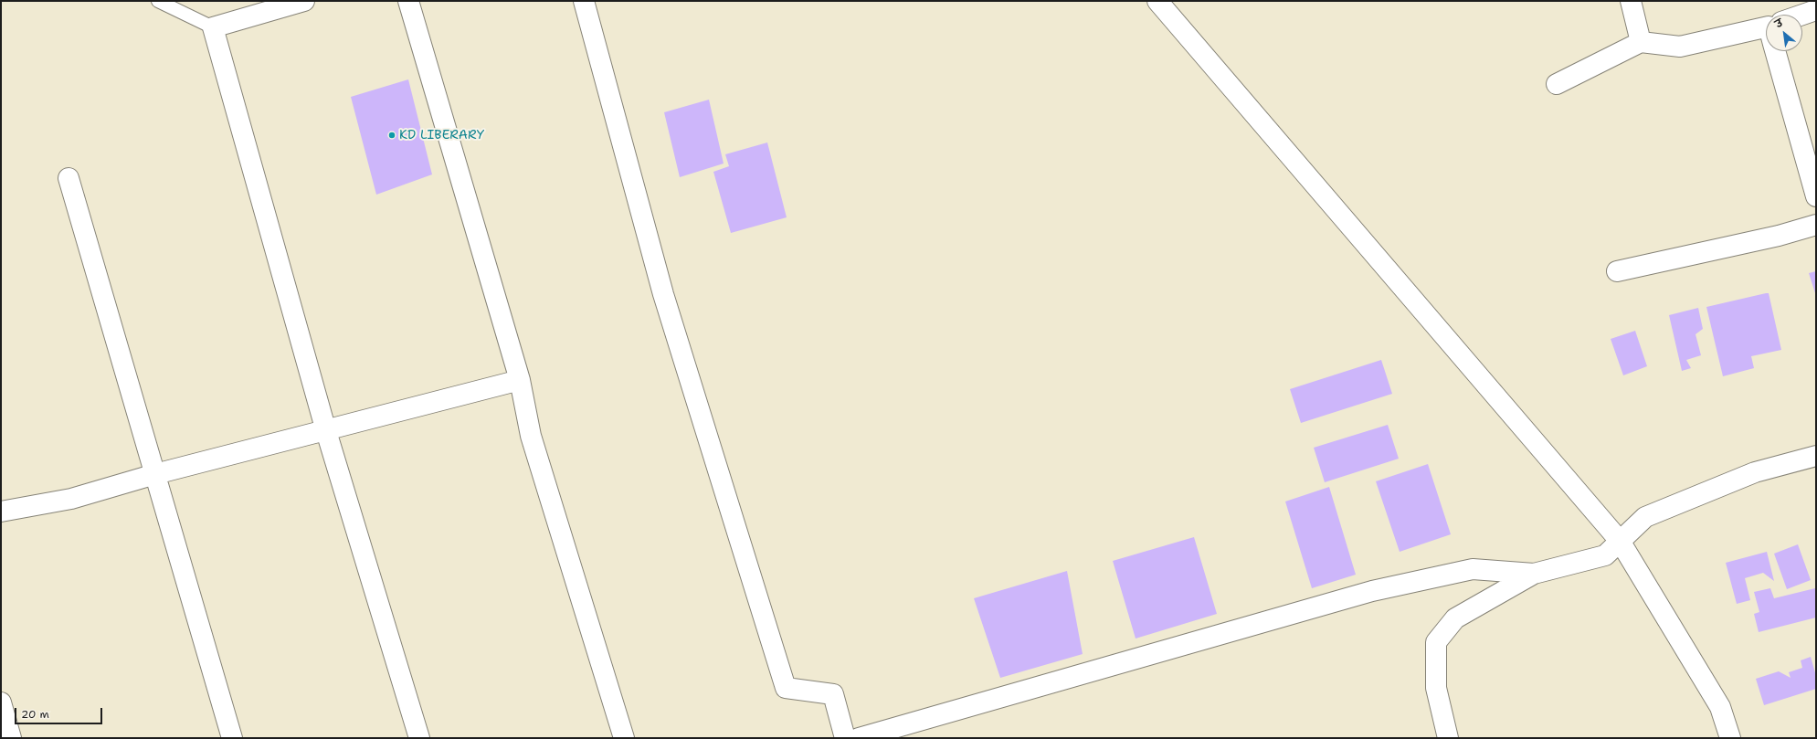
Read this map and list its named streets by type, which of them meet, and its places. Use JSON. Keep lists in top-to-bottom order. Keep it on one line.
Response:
{"places":["KD LIBERARY"],"scale_bar":"20 m","north":"top left"}
